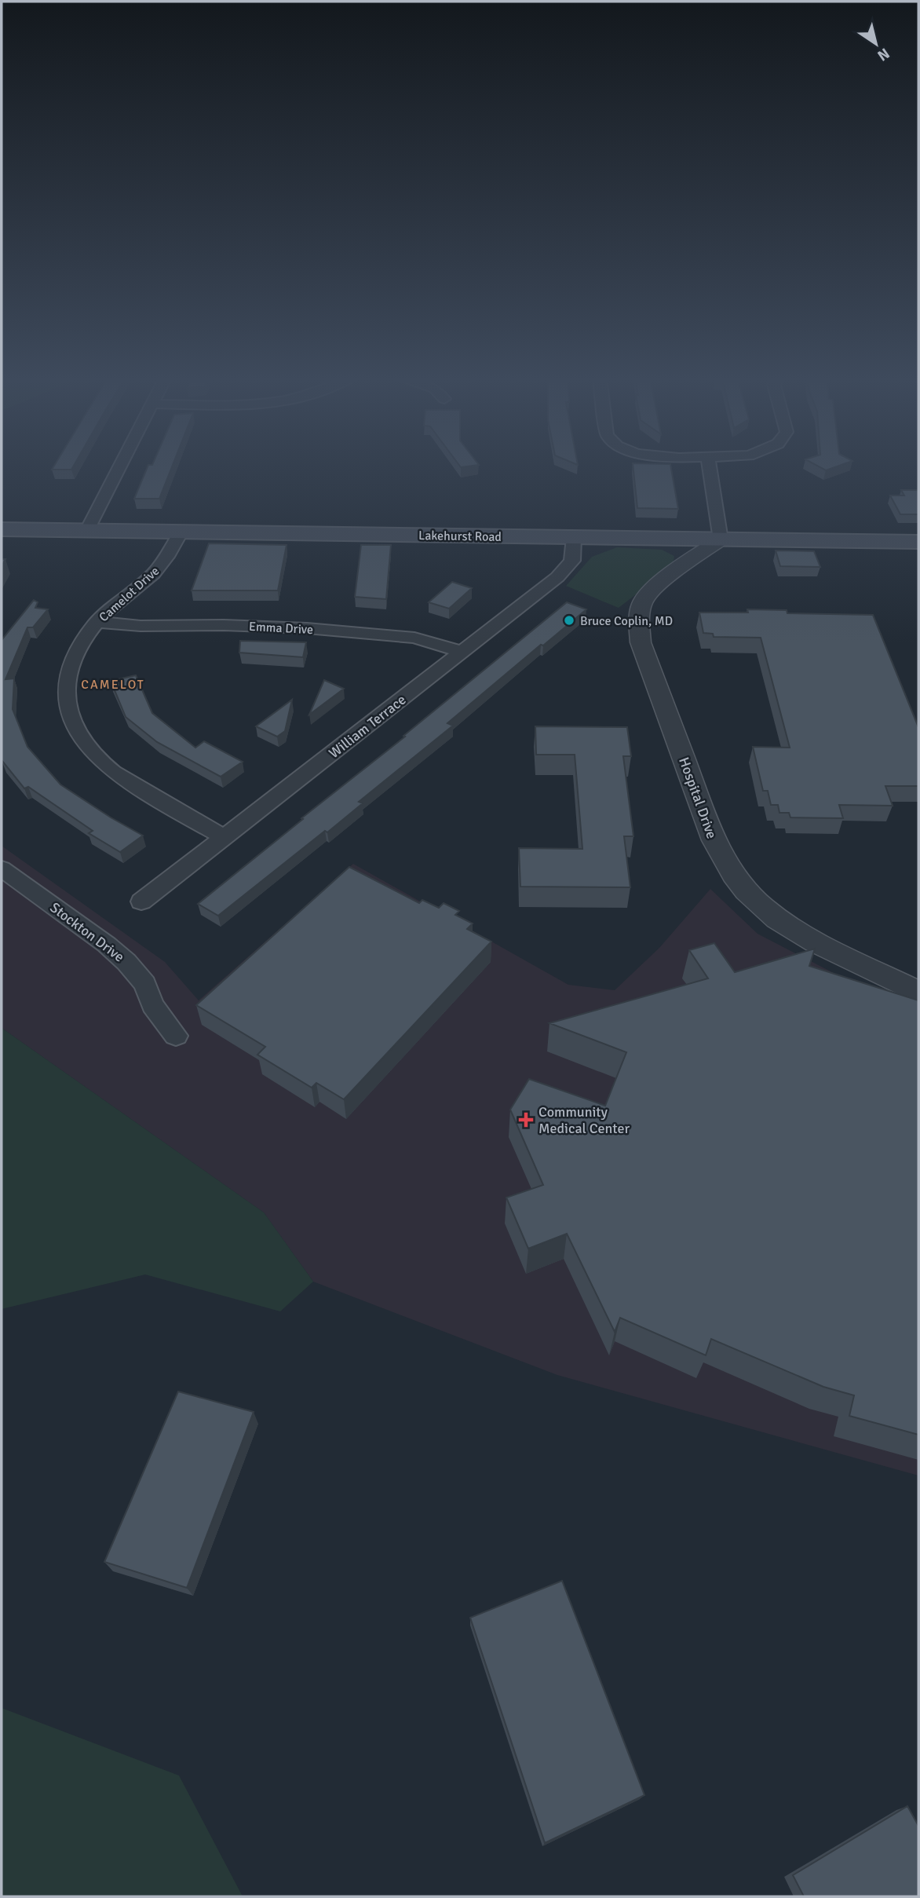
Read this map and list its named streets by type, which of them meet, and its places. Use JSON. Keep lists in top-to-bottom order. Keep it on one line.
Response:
{"streets":{"main road":["Lakehurst Road"],"street":["Camelot Drive","Emma Drive","William Terrace","Hospital Drive","Stockton Drive"]},"crossings":[["Lakehurst Road","Camelot Drive"],["Lakehurst Road","William Terrace"],["Lakehurst Road","Hospital Drive"],["Camelot Drive","Emma Drive"],["Camelot Drive","William Terrace"],["Emma Drive","William Terrace"]],"districts":["CAMELOT"],"places":{"other":["Bruce Coplin, MD"],"health":["Community Medical Center"]},"north":"bottom right"}
